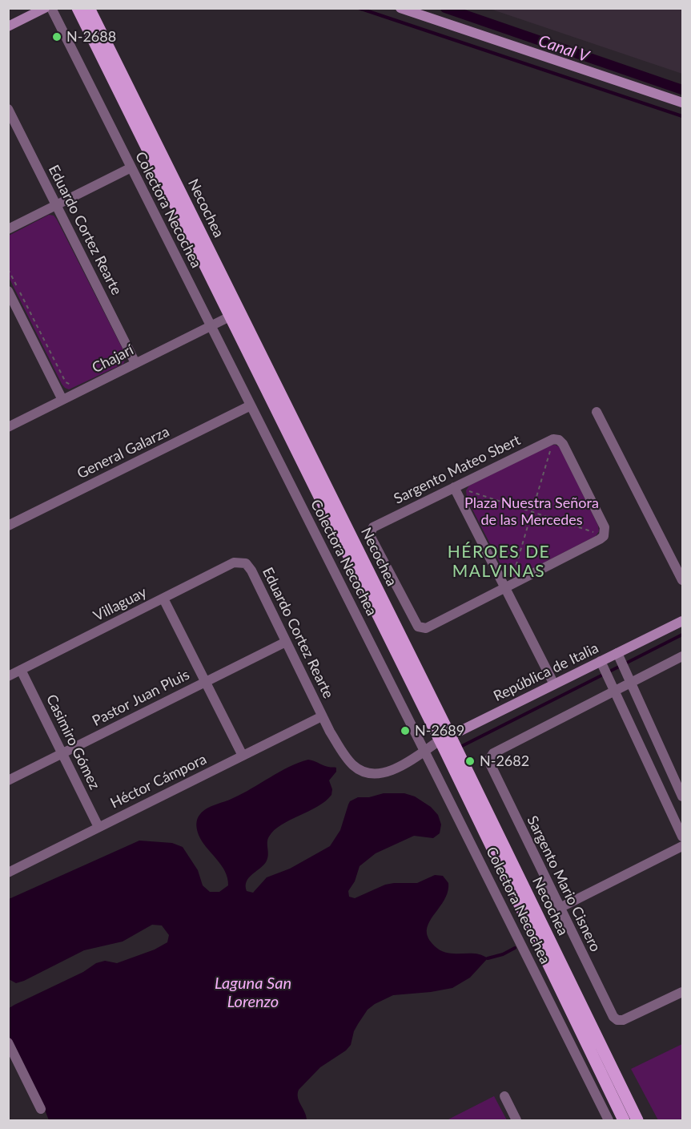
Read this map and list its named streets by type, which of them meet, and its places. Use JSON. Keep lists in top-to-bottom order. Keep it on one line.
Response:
{"streets":{"main road":["Necochea","República de Italia"],"street":["Colectora Necochea","Eduardo Cortez Rearte","Chajarí","General Galarza","Sargento Mateo Sbert","Villaguay","Pastor Juan Pluis","Casimiro Gómez","Héctor Cámpora","Sargento Mario Cisnero"]},"crossings":[["Necochea","Chajarí"],["Necochea","República de Italia"],["Colectora Necochea","Eduardo Cortez Rearte"],["Colectora Necochea","Chajarí"],["Colectora Necochea","General Galarza"],["Colectora Necochea","República de Italia"],["Eduardo Cortez Rearte","Chajarí"],["Eduardo Cortez Rearte","Villaguay"],["Eduardo Cortez Rearte","República de Italia"],["Eduardo Cortez Rearte","Pastor Juan Pluis"],["Eduardo Cortez Rearte","Héctor Cámpora"],["Villaguay","Casimiro Gómez"],["Pastor Juan Pluis","Casimiro Gómez"],["Casimiro Gómez","Héctor Cámpora"]],"districts":["HÉROES DE MALVINAS"],"water":["Canal V","Laguna San Lorenzo"],"parks":["Plaza Nuestra Señora de las Mercedes"],"places":["N-2688","N-2689","N-2682"]}
